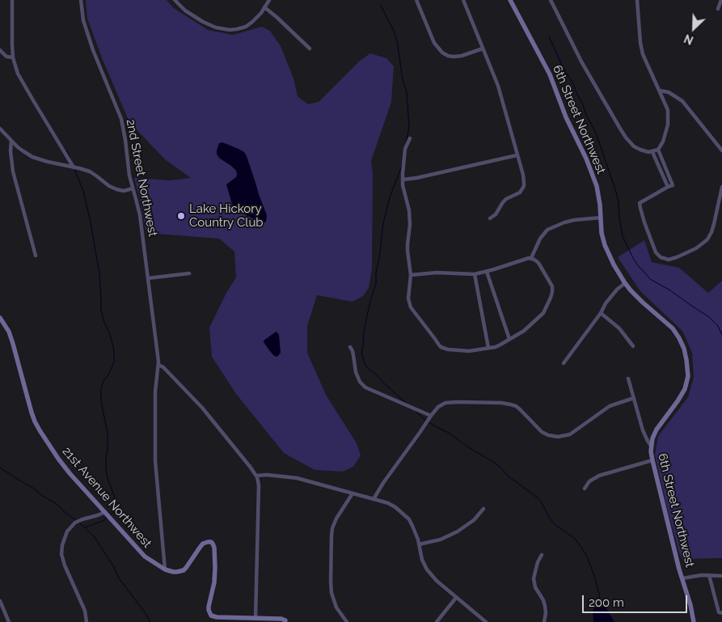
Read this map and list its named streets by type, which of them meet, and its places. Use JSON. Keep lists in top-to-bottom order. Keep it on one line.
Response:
{"streets":{"street":["6th Street Northwest","2nd Street Northwest","21st Avenue Northwest"]},"crossings":[["2nd Street Northwest","21st Avenue Northwest"]],"places":["Lake Hickory Country Club"],"scale_bar":"200 m","north":"bottom left"}
